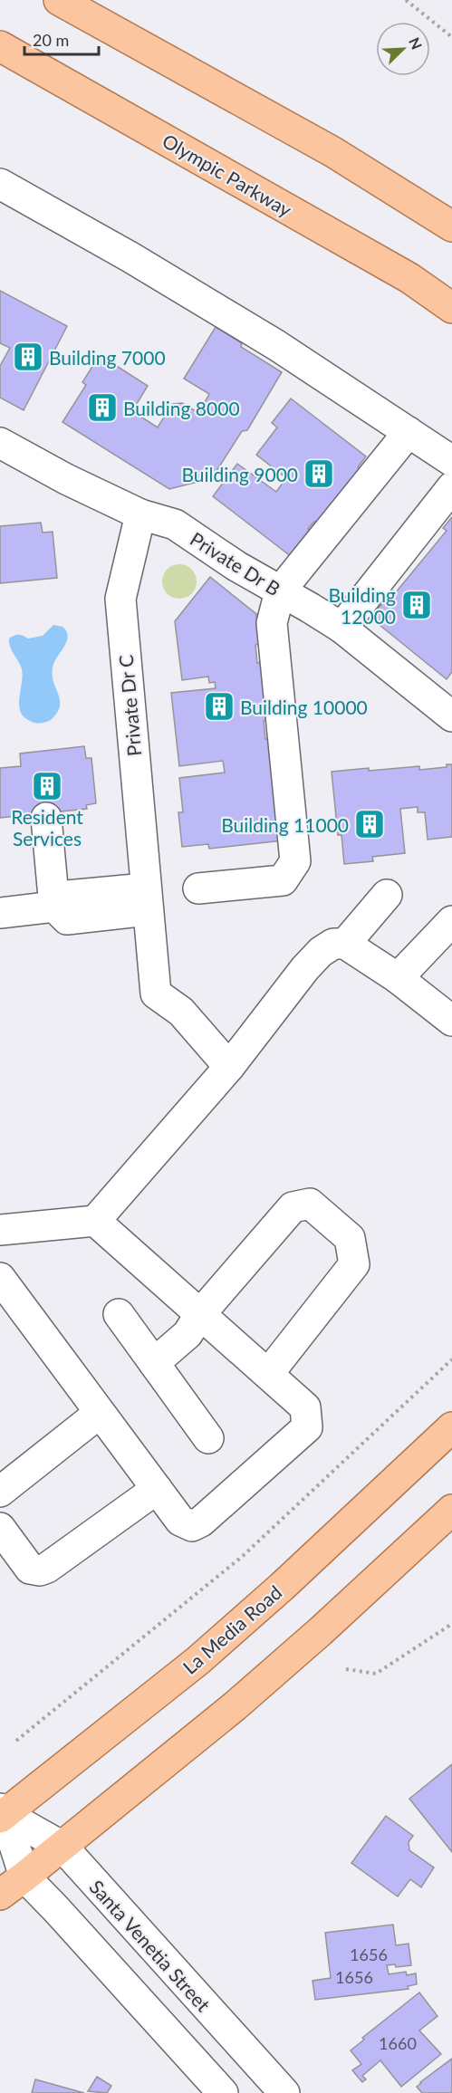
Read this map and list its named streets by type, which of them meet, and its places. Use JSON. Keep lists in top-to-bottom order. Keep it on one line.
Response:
{"streets":{"main road":["Olympic Parkway","La Media Road"],"street":["Private Dr B","Private Dr C","Santa Venetia Street"]},"crossings":[["Private Dr B","Private Dr C"],["La Media Road","Santa Venetia Street"]],"places":{"building":["Building 7000","Building 8000","Building 9000","Building 12000","Building 10000","Resident Services","Building 11000"]},"house_numbers":["1656","1656","1660"],"scale_bar":"20 m","north":"top right"}
